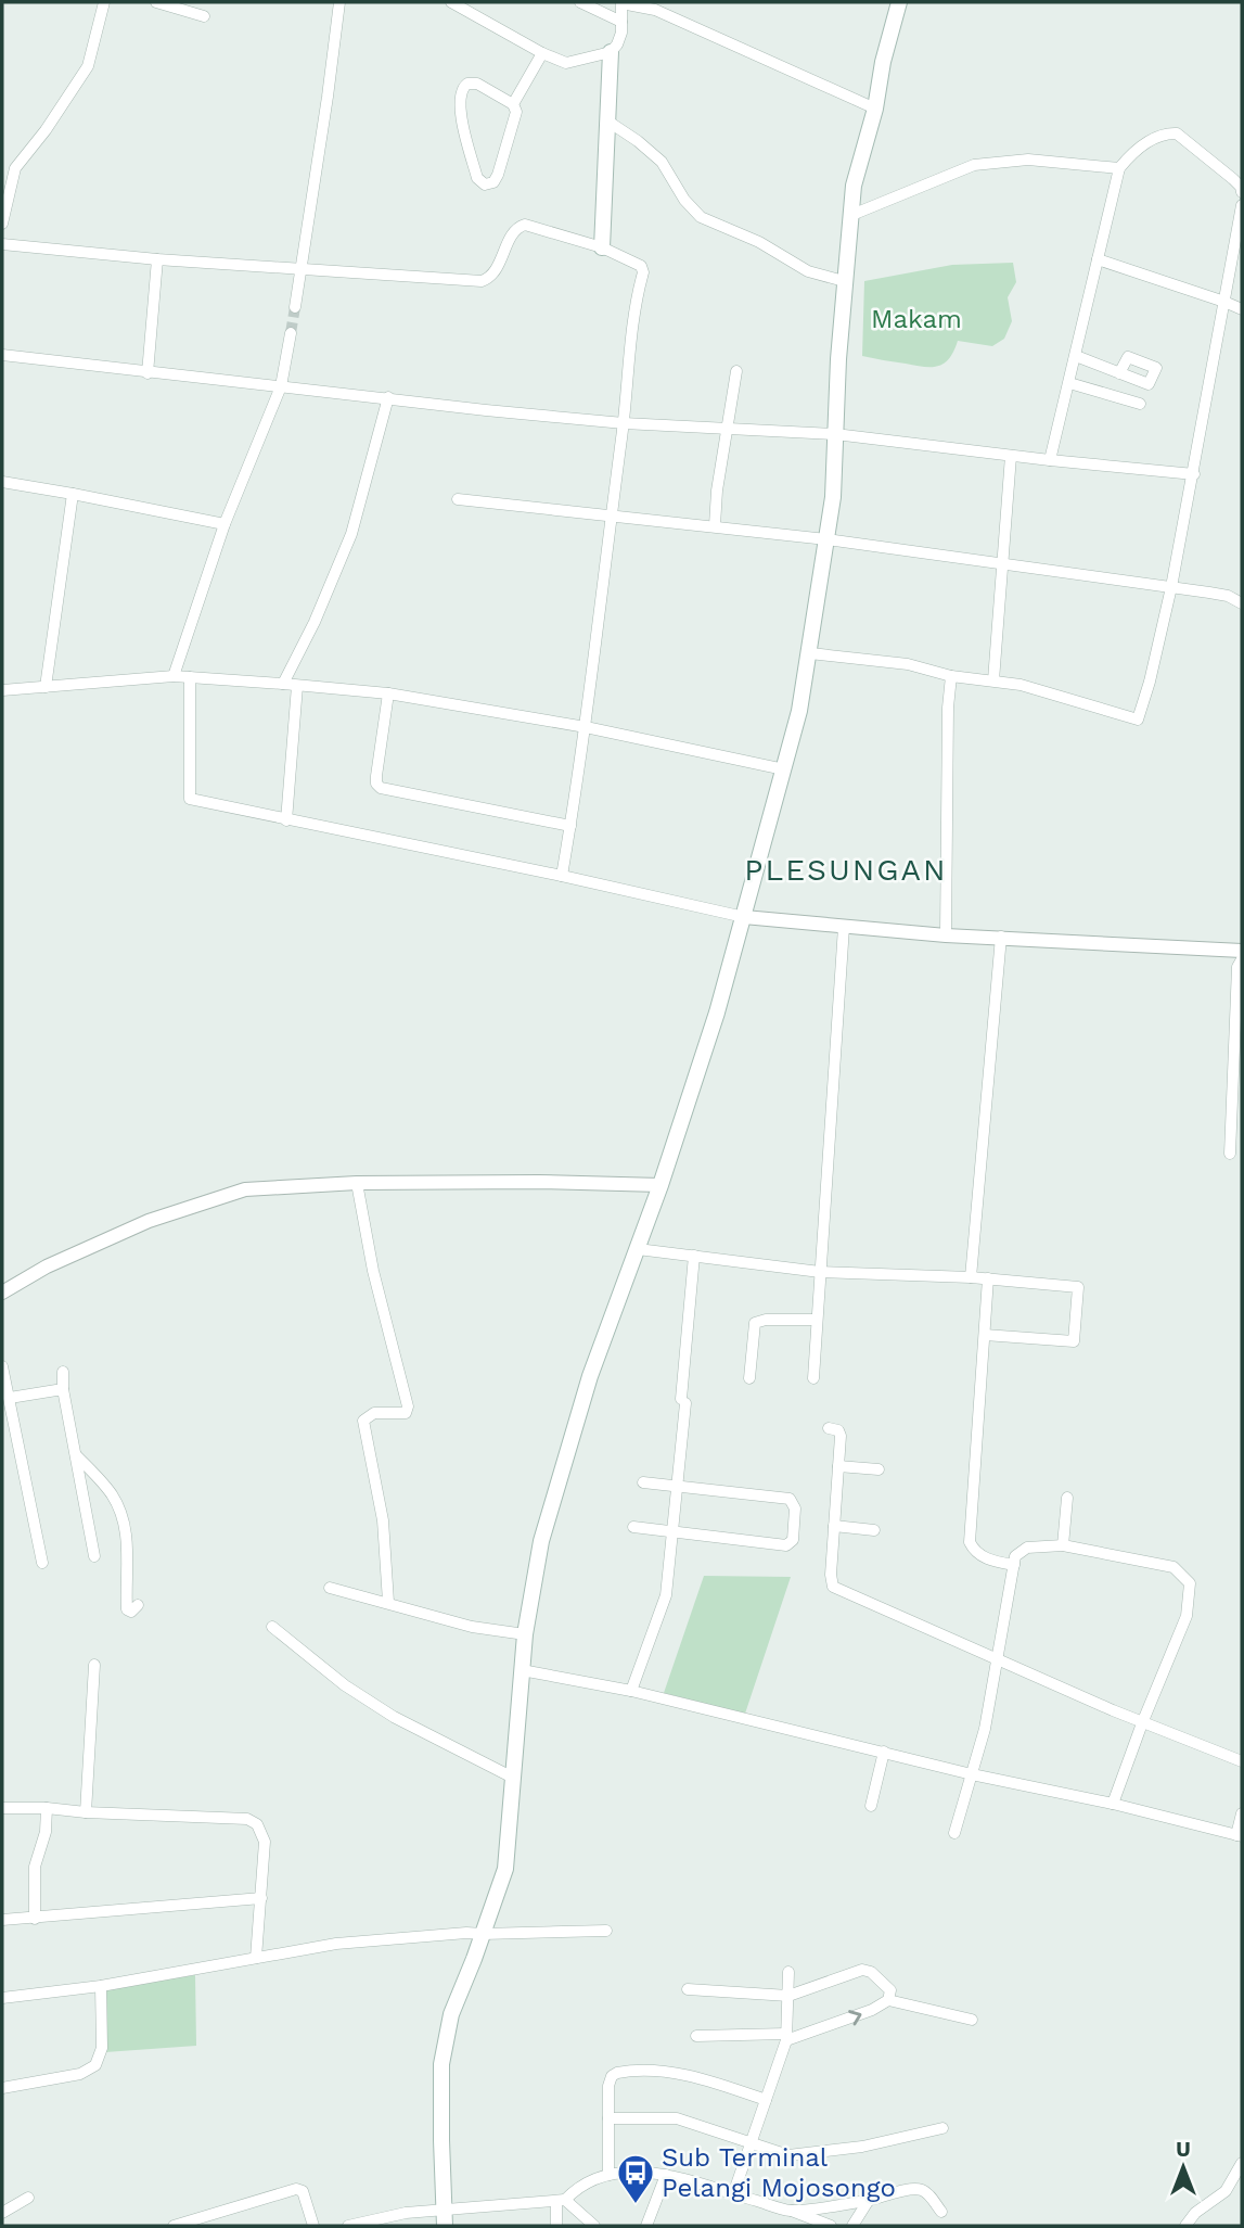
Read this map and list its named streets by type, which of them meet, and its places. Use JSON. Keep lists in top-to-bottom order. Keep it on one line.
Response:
{"districts":["PLESUNGAN"],"parks":["Makam"],"places":{"bus stop":["Sub Terminal Pelangi Mojosongo"]},"north":"top"}
